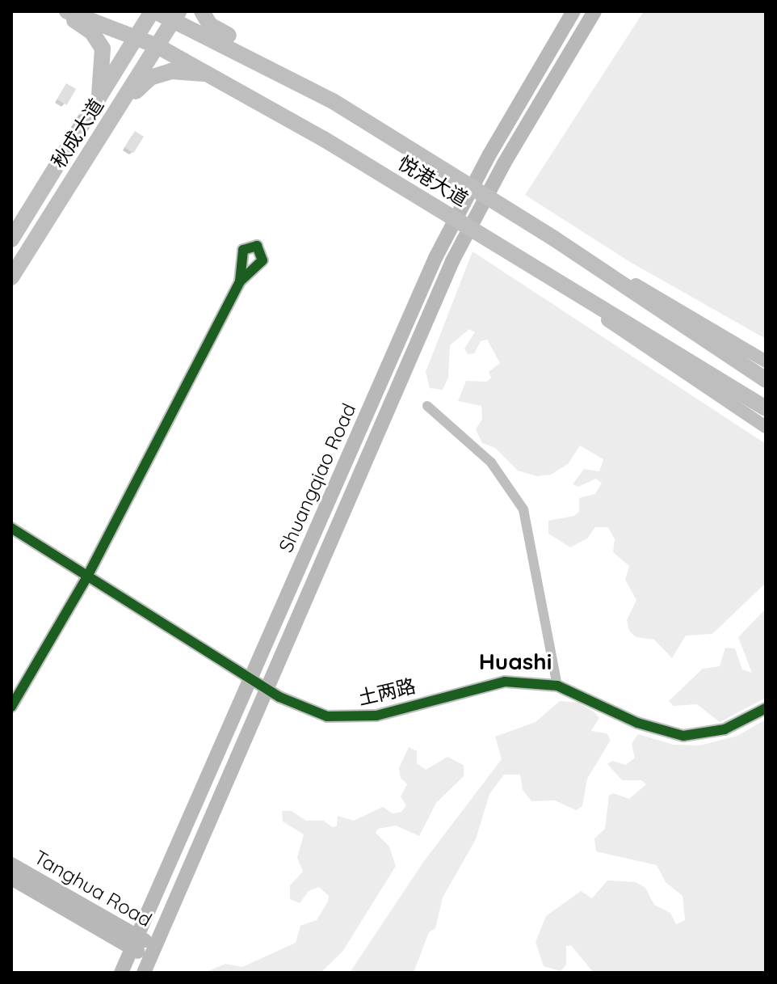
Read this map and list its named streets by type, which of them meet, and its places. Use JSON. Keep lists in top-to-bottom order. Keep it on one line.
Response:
{"streets":{"main road":["秋成大道","悦港大道","Shuangqiao Road","Tanghua Road"],"street":["土两路"]},"crossings":[["秋成大道","悦港大道"],["Shuangqiao Road","土两路"],["Shuangqiao Road","Tanghua Road"]],"districts":["Huashi"]}
